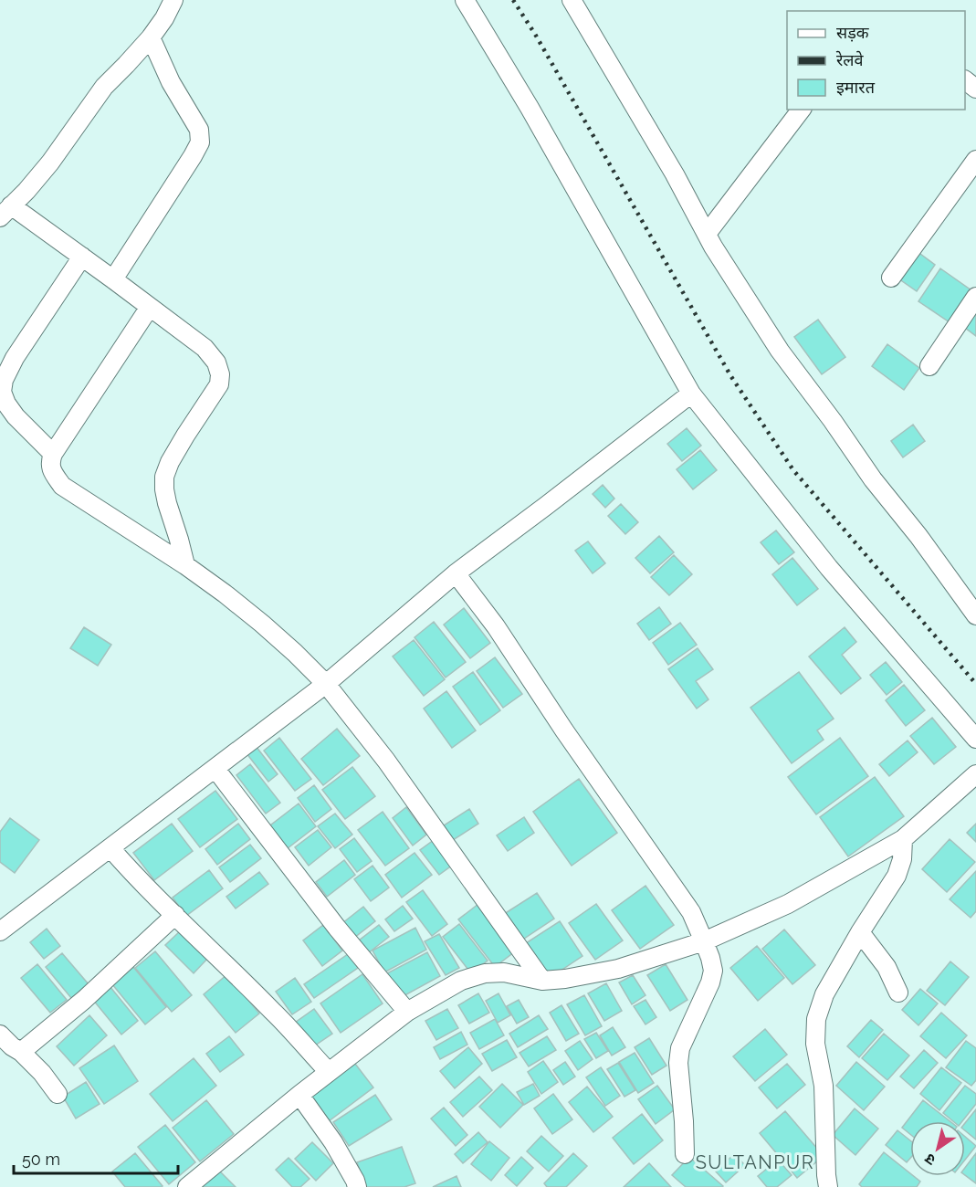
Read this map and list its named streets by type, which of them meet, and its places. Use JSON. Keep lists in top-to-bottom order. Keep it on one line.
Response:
{"districts":["SULTANPUR"],"legend":["सड़क","रेलवे","इमारत"],"scale_bar":"50 m","north":"bottom left"}
